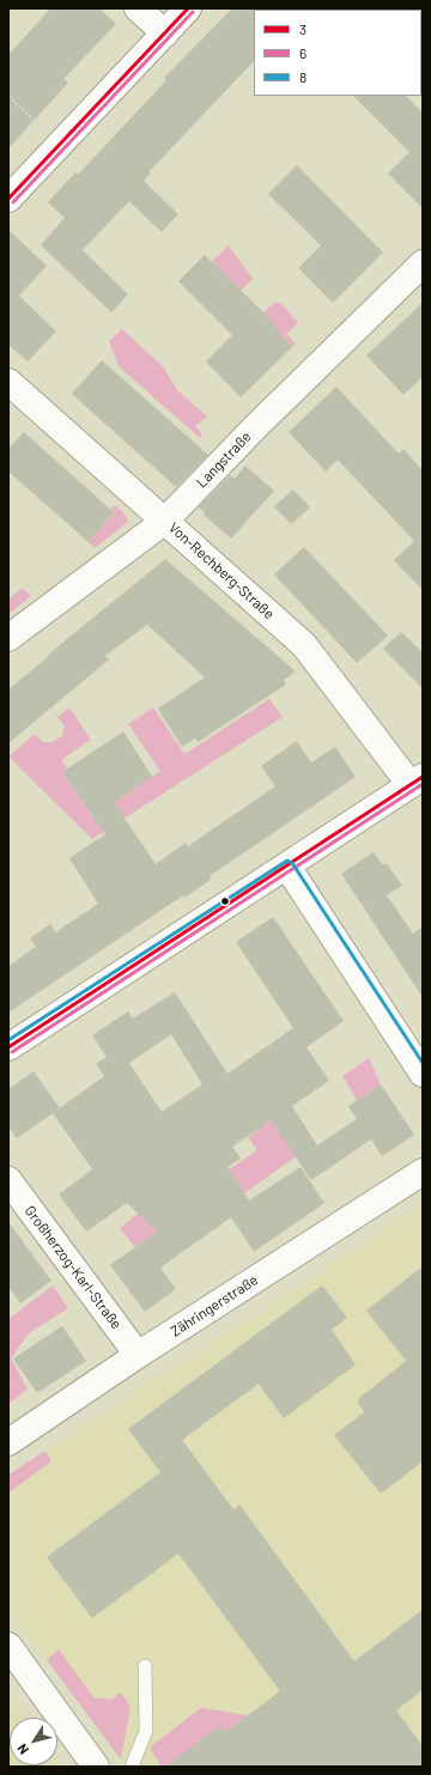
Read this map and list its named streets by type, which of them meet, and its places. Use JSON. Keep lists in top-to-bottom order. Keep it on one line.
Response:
{"streets":{"street":["Langstraße","Von-Rechberg-Straße","Großherzog-Karl-Straße","Zähringerstraße"]},"crossings":[["Langstraße","Von-Rechberg-Straße"],["Großherzog-Karl-Straße","Zähringerstraße"]],"lines":["transit line 3","transit line 6","transit line 8"],"legend":["3","6","8"],"north":"bottom left"}
